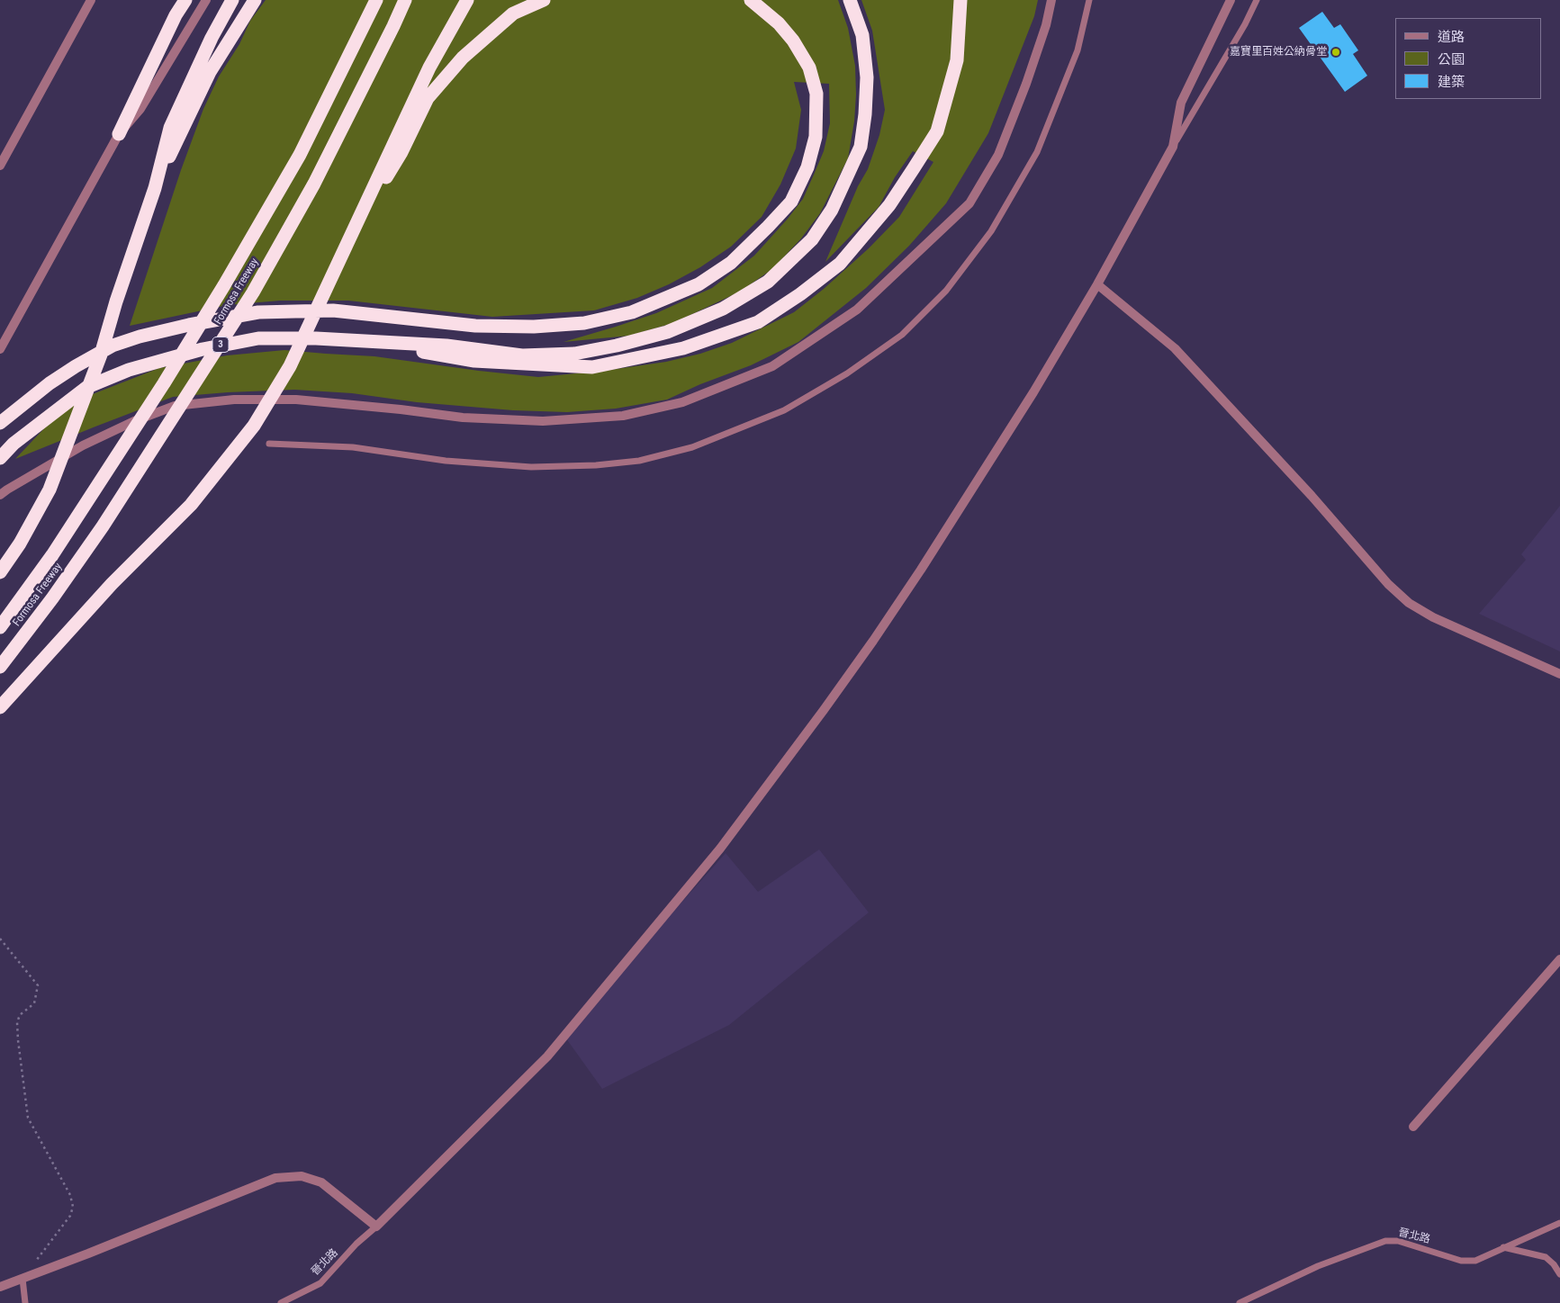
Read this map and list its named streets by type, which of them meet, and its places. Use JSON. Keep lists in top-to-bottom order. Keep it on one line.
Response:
{"streets":{"highway":["Formosa Freeway","3"],"lane":["晉北路"]},"places":["嘉寶里百姓公納骨堂"],"legend":["道路","公園","建築"]}
